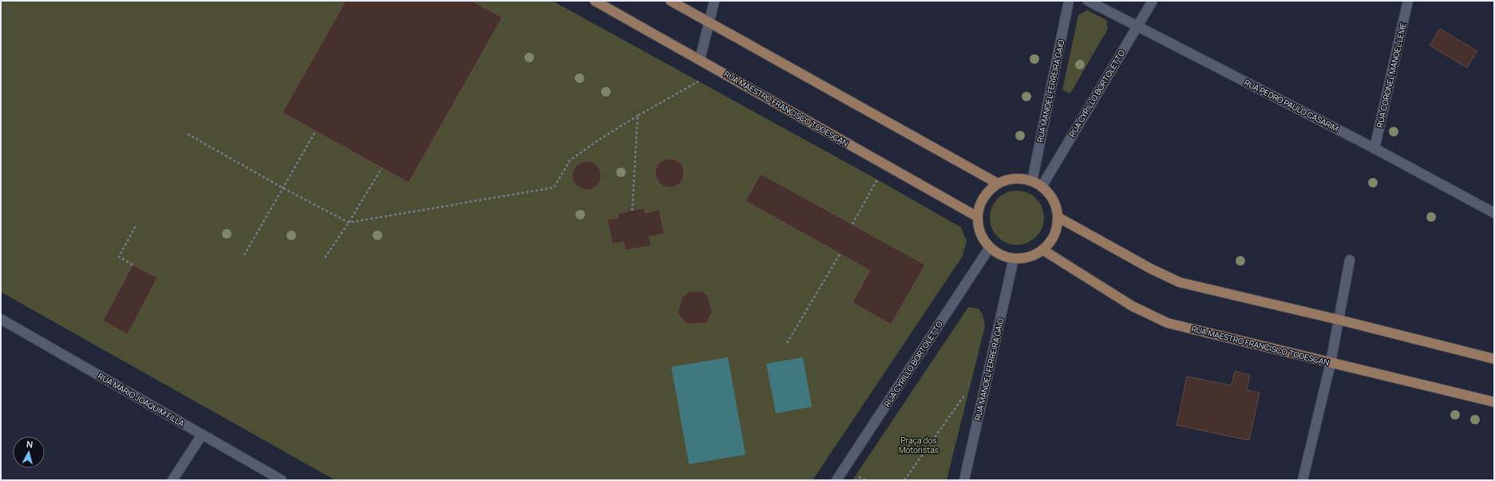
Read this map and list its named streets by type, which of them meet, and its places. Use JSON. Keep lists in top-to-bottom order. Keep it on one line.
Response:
{"streets":{"main road":["RUA MAESTRO FRANCISCO TODESCAN"],"street":["RUA CORONEL MANOEL LEME","RUA MANOEL FERREIRA GAIO","RUA CYRILLO BORTOLETTO","RUA PEDRO PAULO CASARIM","RUA MÁRIO JOAQUIM FILLA"]},"crossings":[["RUA CORONEL MANOEL LEME","RUA PEDRO PAULO CASARIM"],["RUA MANOEL FERREIRA GAIO","RUA CYRILLO BORTOLETTO"],["RUA MANOEL FERREIRA GAIO","RUA MAESTRO FRANCISCO TODESCAN"],["RUA CYRILLO BORTOLETTO","RUA PEDRO PAULO CASARIM"],["RUA CYRILLO BORTOLETTO","RUA MAESTRO FRANCISCO TODESCAN"]],"parks":["Praça dos Motoristas"],"north":"top"}
